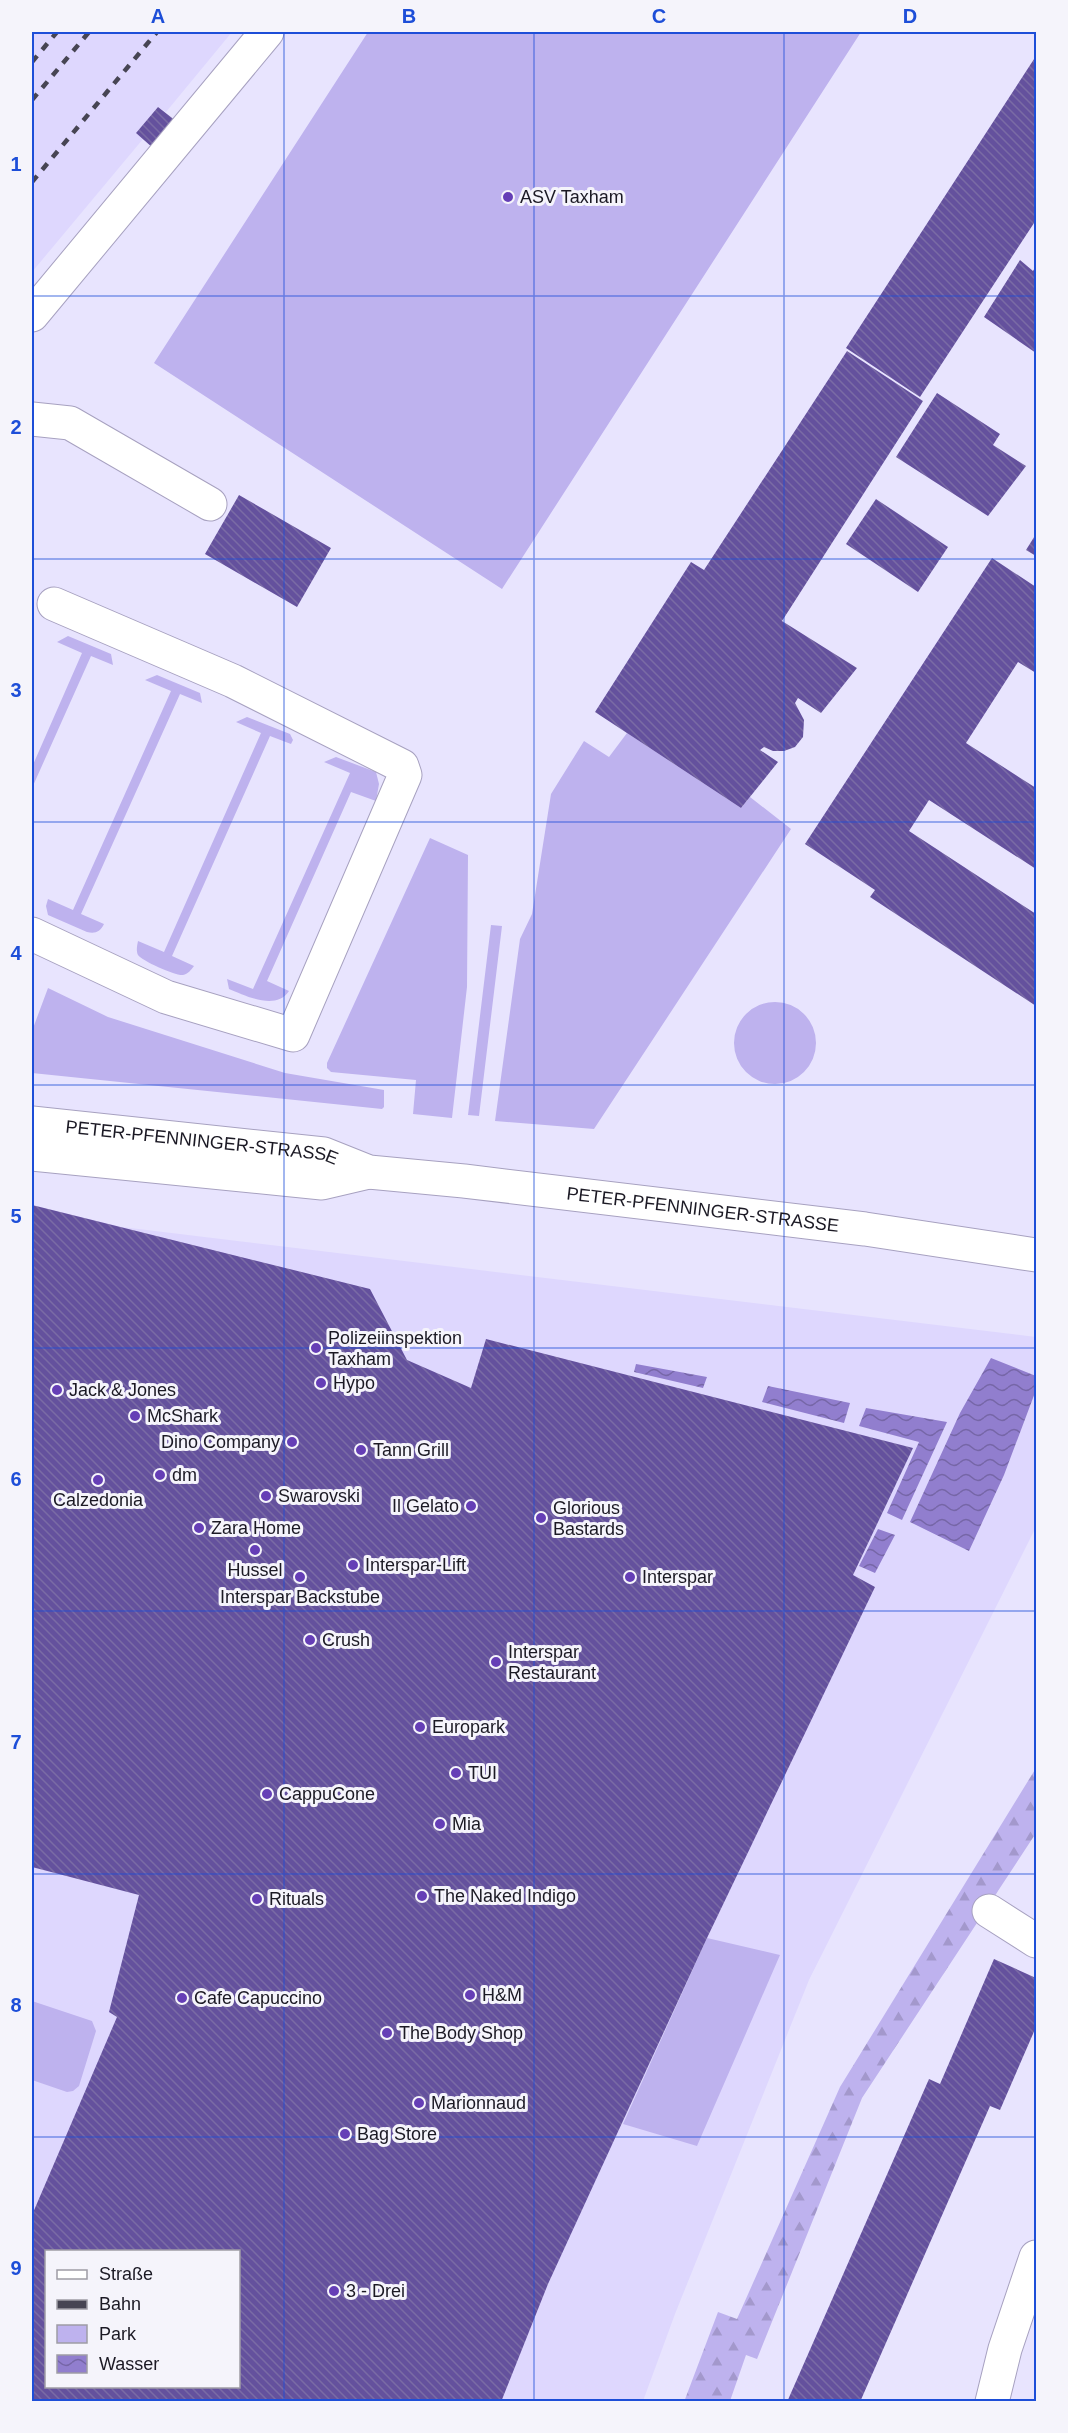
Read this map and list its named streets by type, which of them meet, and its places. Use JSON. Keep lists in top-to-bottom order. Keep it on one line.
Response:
{"streets":{"street":["PETER-PFENNINGER-STRASSE"]},"places":["ASV Taxham","Polizeiinspektion Taxham","Hypo","Jack & Jones","McShark","Dino Company","Tann Grill","dm","Calzedonia","Swarovski","Il Gelato","Glorious Bastards","Zara Home","Hussel","Interspar-Lift","Interspar Backstube","Interspar","Crush","Interspar Restaurant","Europark","TUI","CappuCone","Mia","The Naked Indigo","Rituals","H&M","Cafe Capuccino","The Body Shop","Marionnaud","Bag Store","3 - Drei"],"legend":["Straße","Bahn","Park","Wasser"],"grid":{"columns":["A","B","C","D"],"rows":["1","2","3","4","5","6","7","8","9"]}}
